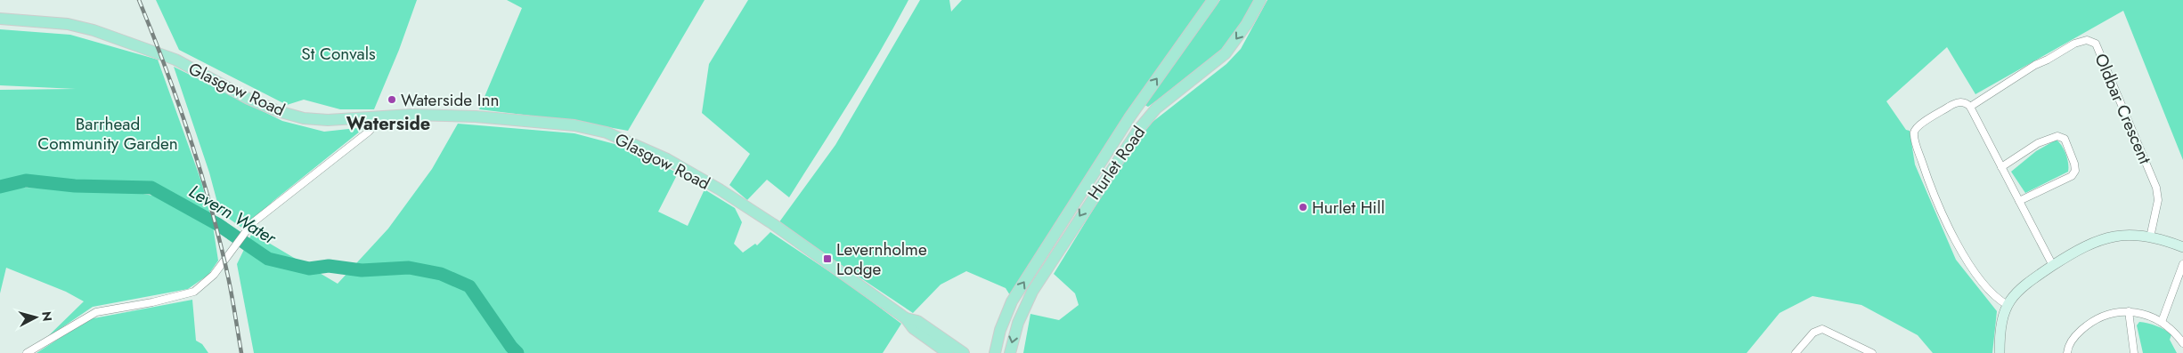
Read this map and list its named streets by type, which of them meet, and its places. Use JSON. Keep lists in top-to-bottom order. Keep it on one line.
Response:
{"streets":{"main road":["Glasgow Road","Hurlet Road"],"street":["Oldbar Crescent"]},"districts":["Waterside"],"water":["Levern Water"],"parks":["St Convals","Barrhead Community Garden"],"places":{"other":["Waterside Inn","Hurlet Hill"],"transit":["Levernholme Lodge"]},"north":"right"}
